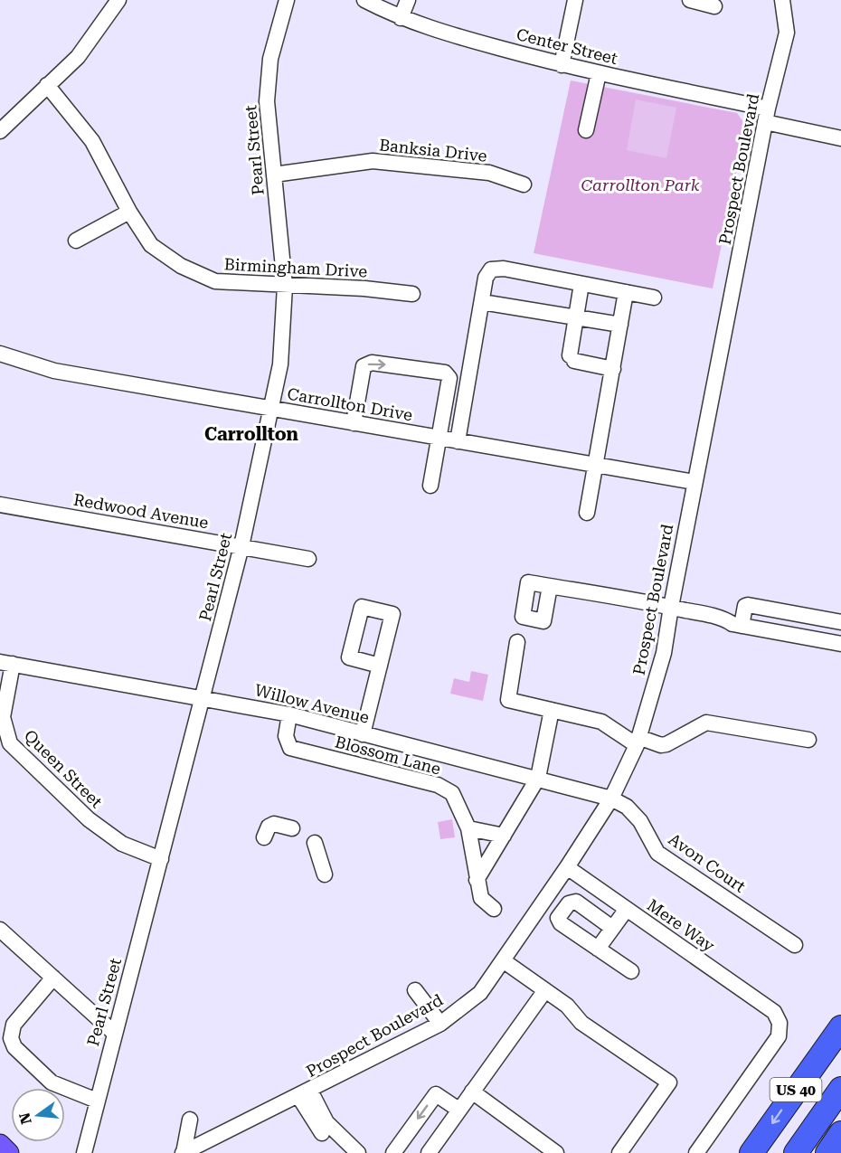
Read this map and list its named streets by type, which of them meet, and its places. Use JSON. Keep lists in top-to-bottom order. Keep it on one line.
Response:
{"streets":{"highway":["US 40"],"street":["Center Street","Pearl Street","Banksia Drive","Prospect Boulevard","Birmingham Drive","Carrollton Drive","Redwood Avenue","Willow Avenue","Blossom Lane","Queen Street","Avon Court","Mere Way"]},"crossings":[["Center Street","Prospect Boulevard"],["Pearl Street","Banksia Drive"],["Pearl Street","Birmingham Drive"],["Pearl Street","Carrollton Drive"],["Pearl Street","Redwood Avenue"],["Pearl Street","Willow Avenue"],["Pearl Street","Queen Street"],["Prospect Boulevard","Carrollton Drive"],["Prospect Boulevard","Willow Avenue"],["Prospect Boulevard","Avon Court"],["Prospect Boulevard","Mere Way"],["Willow Avenue","Blossom Lane"],["Willow Avenue","Queen Street"],["Willow Avenue","Avon Court"]],"districts":["Carrollton"],"parks":["Carrollton Park"],"north":"left"}
